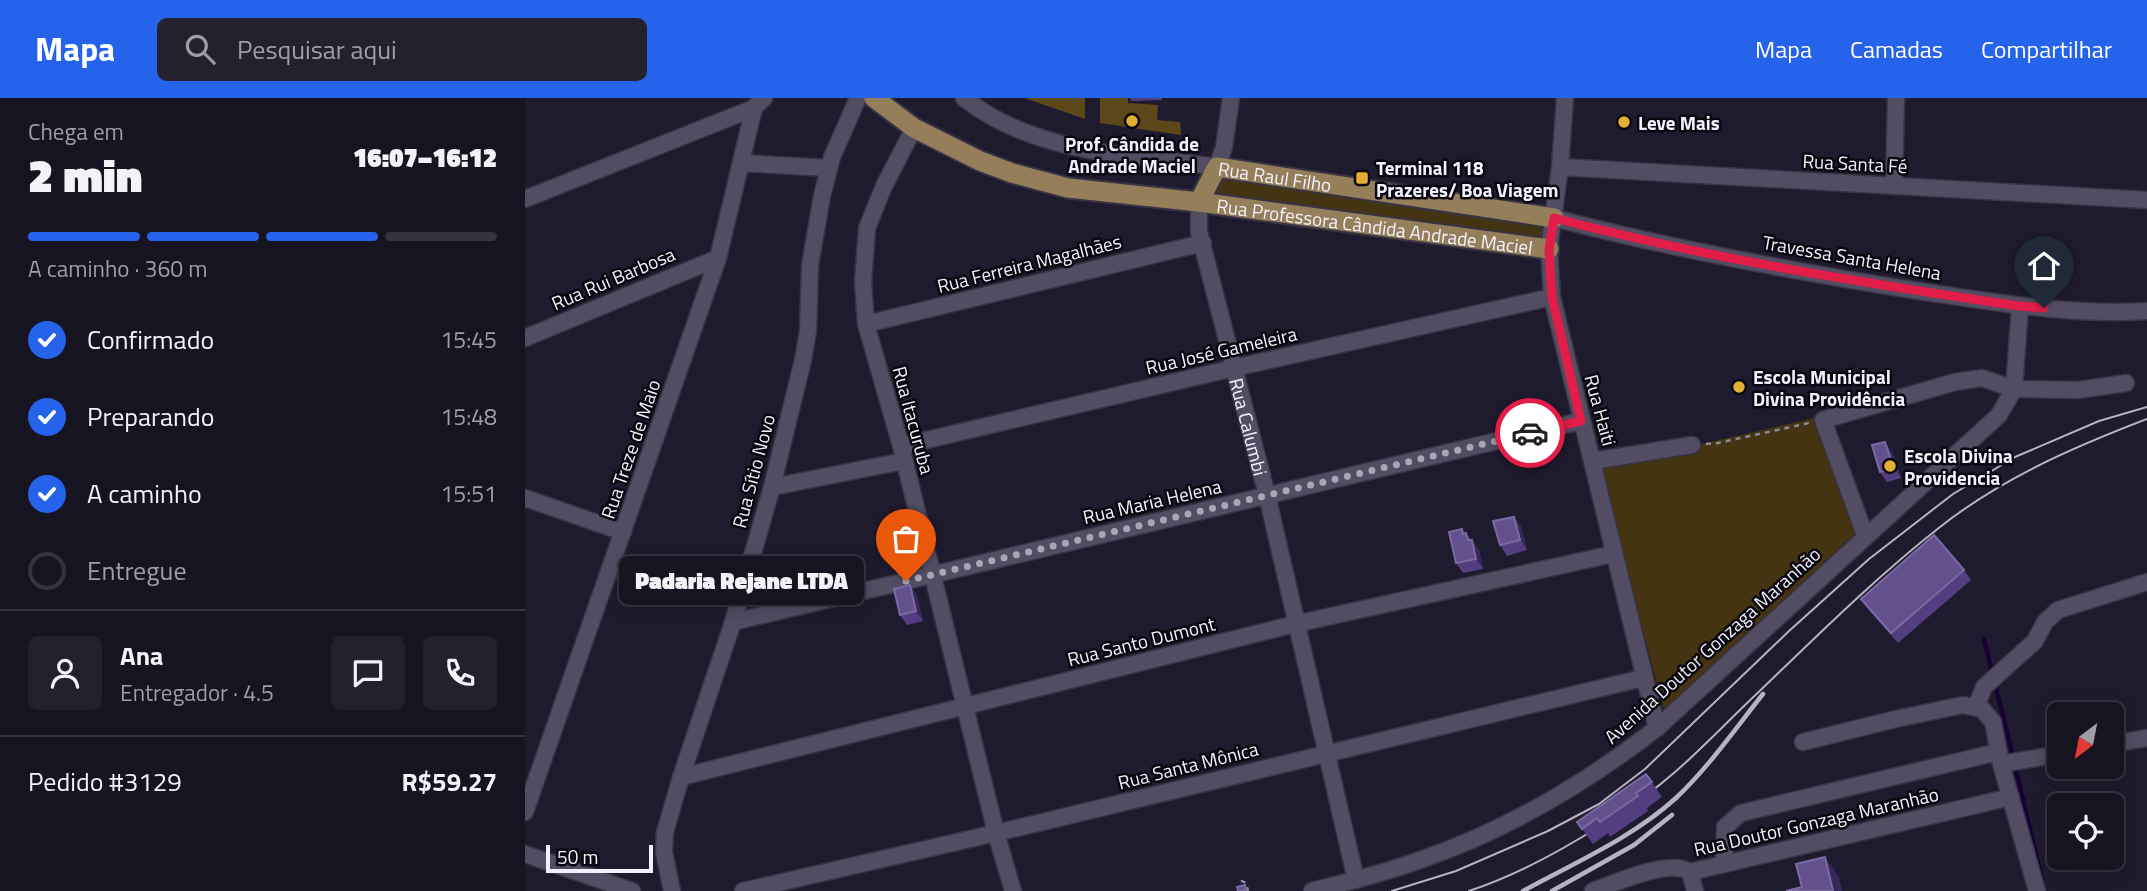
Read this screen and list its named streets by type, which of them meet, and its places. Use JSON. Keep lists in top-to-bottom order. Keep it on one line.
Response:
{"streets":{"main road":["Rua Raul Filho","Rua Professora Cândida Andrade Maciel"],"street":["Rua Santa Fé","Travessa Santa Helena","Rua Ferreira Magalhães","Rua Rui Barbosa","Rua José Gameleira","Rua Haiti","Rua Itacuruba","Rua Calumbi","Rua Treze de Maio","Rua Sítio Novo","Rua Maria Helena","Rua Santo Dumont","Avenida Doutor Gonzaga Maranhão","Rua Santa Mônica","Rua Doutor Gonzaga Maranhão"]},"crossings":[["Rua Santa Fé","Rua Haiti"],["Rua Raul Filho","Travessa Santa Helena"],["Rua Raul Filho","Rua Haiti"],["Rua Professora Cândida Andrade Maciel","Rua Haiti"],["Rua Professora Cândida Andrade Maciel","Rua Itacuruba"],["Rua Professora Cândida Andrade Maciel","Rua Calumbi"],["Travessa Santa Helena","Rua Haiti"],["Rua Ferreira Magalhães","Rua Itacuruba"],["Rua Ferreira Magalhães","Rua Calumbi"],["Rua Rui Barbosa","Rua Treze de Maio"],["Rua José Gameleira","Rua Haiti"],["Rua José Gameleira","Rua Itacuruba"],["Rua José Gameleira","Rua Calumbi"],["Rua José Gameleira","Rua Sítio Novo"],["Rua Haiti","Rua Maria Helena"],["Rua Haiti","Rua Santo Dumont"],["Rua Haiti","Avenida Doutor Gonzaga Maranhão"],["Rua Haiti","Rua Santa Mônica"],["Rua Itacuruba","Rua Maria Helena"],["Rua Itacuruba","Rua Santo Dumont"],["Rua Itacuruba","Rua Santa Mônica"],["Rua Calumbi","Rua Maria Helena"],["Rua Calumbi","Rua Santo Dumont"],["Rua Calumbi","Avenida Doutor Gonzaga Maranhão"],["Rua Calumbi","Rua Santa Mônica"],["Rua Sítio Novo","Rua Maria Helena"],["Rua Sítio Novo","Rua Santo Dumont"]],"places":{"other":["Prof. Cândida de Andrade Maciel","Leve Mais","Escola Municipal Divina Providência","Escola Divina Providencia","Padaria Rejane LTDA"],"transit":["Terminal 118 Prazeres/ Boa Viagem"]},"scale_bar":"50 m","north":"bottom left","page":{"header":"Mapa","search":"Pesquisar aqui","nav":["Mapa","Camadas","Compartilhar"],"heading":["2 min","Chega em","16:07–16:12"],"panel":["Ana","Entregador · 4.5","Pedido #3129","R$59.27"],"bar":"A caminho · 360 m","list":[["Confirmado","15:45"],["Preparando","15:48"],["A caminho","15:51"],"Entregue"],"bubble":"Padaria Rejane LTDA","scale":"50 m"}}
